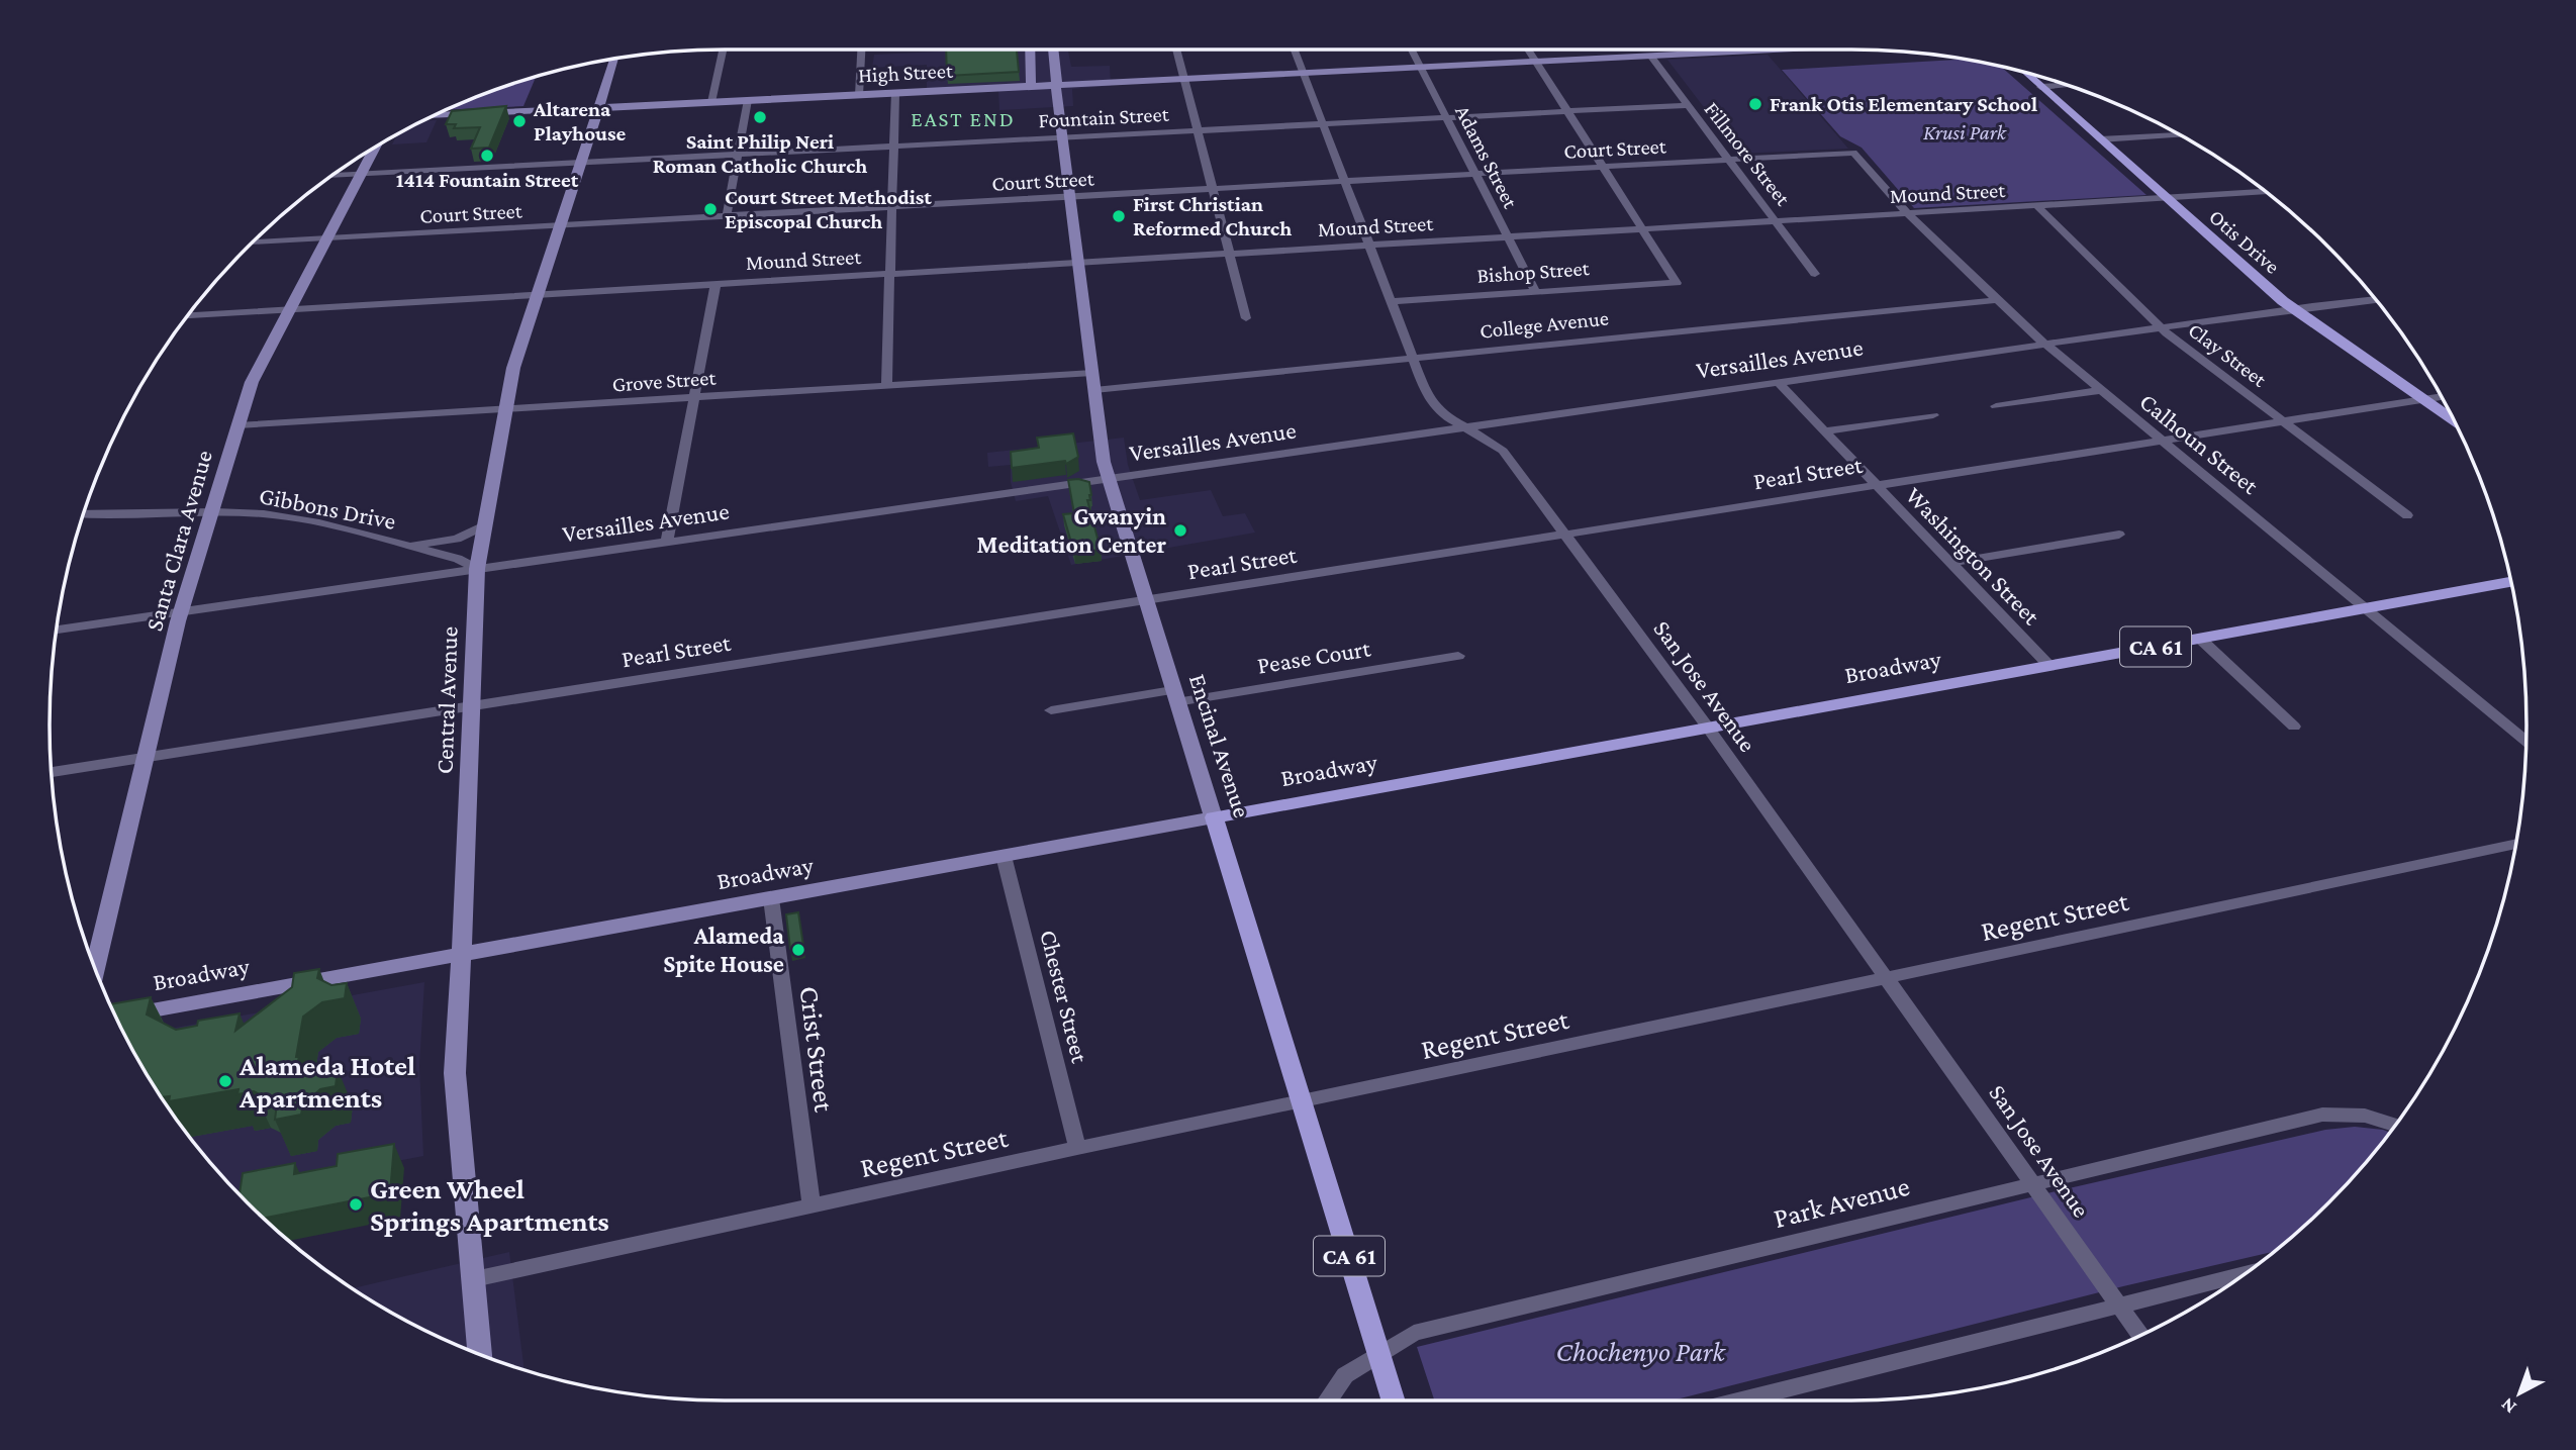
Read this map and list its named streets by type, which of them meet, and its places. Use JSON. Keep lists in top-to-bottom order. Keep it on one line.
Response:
{"streets":{"main road":["Otis Drive","CA 61","Broadway","Encinal Avenue"],"street":["High Street","Fountain Street","Court Street","Fillmore Street","Adams Street","Mound Street","Bishop Street","College Avenue","Clay Street","Versailles Avenue","Grove Street","Calhoun Street","Pearl Street","Gibbons Drive","Santa Clara Avenue","Washington Street","Pease Court","San Jose Avenue","Central Avenue","Regent Street","Chester Street","Crist Street","Park Avenue"]},"crossings":[["High Street","Fillmore Street"],["High Street","Adams Street"],["High Street","San Jose Avenue"],["High Street","Central Avenue"],["High Street","Encinal Avenue"],["Fountain Street","Fillmore Street"],["Fountain Street","Adams Street"],["Fountain Street","Santa Clara Avenue"],["Fountain Street","San Jose Avenue"],["Fountain Street","Central Avenue"],["Fountain Street","Encinal Avenue"],["Court Street","Fillmore Street"],["Court Street","Adams Street"],["Court Street","Calhoun Street"],["Court Street","Santa Clara Avenue"],["Court Street","San Jose Avenue"],["Court Street","Central Avenue"],["Court Street","Encinal Avenue"],["Fillmore Street","Mound Street"],["Adams Street","Mound Street"],["Adams Street","Bishop Street"],["Mound Street","Otis Drive"],["Mound Street","Bishop Street"],["Mound Street","Clay Street"],["Mound Street","Calhoun Street"],["Mound Street","Santa Clara Avenue"],["Mound Street","San Jose Avenue"],["Mound Street","Central Avenue"],["Mound Street","Encinal Avenue"],["Otis Drive","Versailles Avenue"],["Otis Drive","Pearl Street"],["Bishop Street","San Jose Avenue"],["College Avenue","Calhoun Street"],["College Avenue","San Jose Avenue"],["College Avenue","Encinal Avenue"],["Clay Street","Versailles Avenue"],["Clay Street","Pearl Street"],["Versailles Avenue","Calhoun Street"],["Versailles Avenue","Gibbons Drive"],["Versailles Avenue","Santa Clara Avenue"],["Versailles Avenue","Washington Street"],["Versailles Avenue","San Jose Avenue"],["Versailles Avenue","Central Avenue"],["Versailles Avenue","Encinal Avenue"],["Grove Street","Santa Clara Avenue"],["Grove Street","Central Avenue"],["Grove Street","Encinal Avenue"],["Calhoun Street","Pearl Street"],["Calhoun Street","Broadway"],["Pearl Street","Santa Clara Avenue"],["Pearl Street","Washington Street"],["Pearl Street","San Jose Avenue"],["Pearl Street","Central Avenue"],["Pearl Street","Encinal Avenue"],["Gibbons Drive","Santa Clara Avenue"],["Gibbons Drive","Central Avenue"],["Washington Street","Broadway"],["Pease Court","Encinal Avenue"],["Broadway","San Jose Avenue"],["Broadway","Central Avenue"],["Broadway","Encinal Avenue"],["Broadway","Chester Street"],["Broadway","Crist Street"],["San Jose Avenue","Regent Street"],["San Jose Avenue","Park Avenue"],["Central Avenue","Regent Street"],["Encinal Avenue","Regent Street"],["Encinal Avenue","Park Avenue"],["Regent Street","Chester Street"],["Regent Street","Crist Street"]],"districts":["EAST END"],"parks":["Krusi Park","Chochenyo Park"],"places":["Frank Otis Elementary School","Saint Philip Neri Roman Catholic Church","Altarena Playhouse","1414 Fountain Street","Court Street Methodist Episcopal Church","First Christian Reformed Church","Gwanyin Meditation Center","Alameda Spite House","Alameda Hotel Apartments","Green Wheel Springs Apartments"],"north":"bottom left"}
